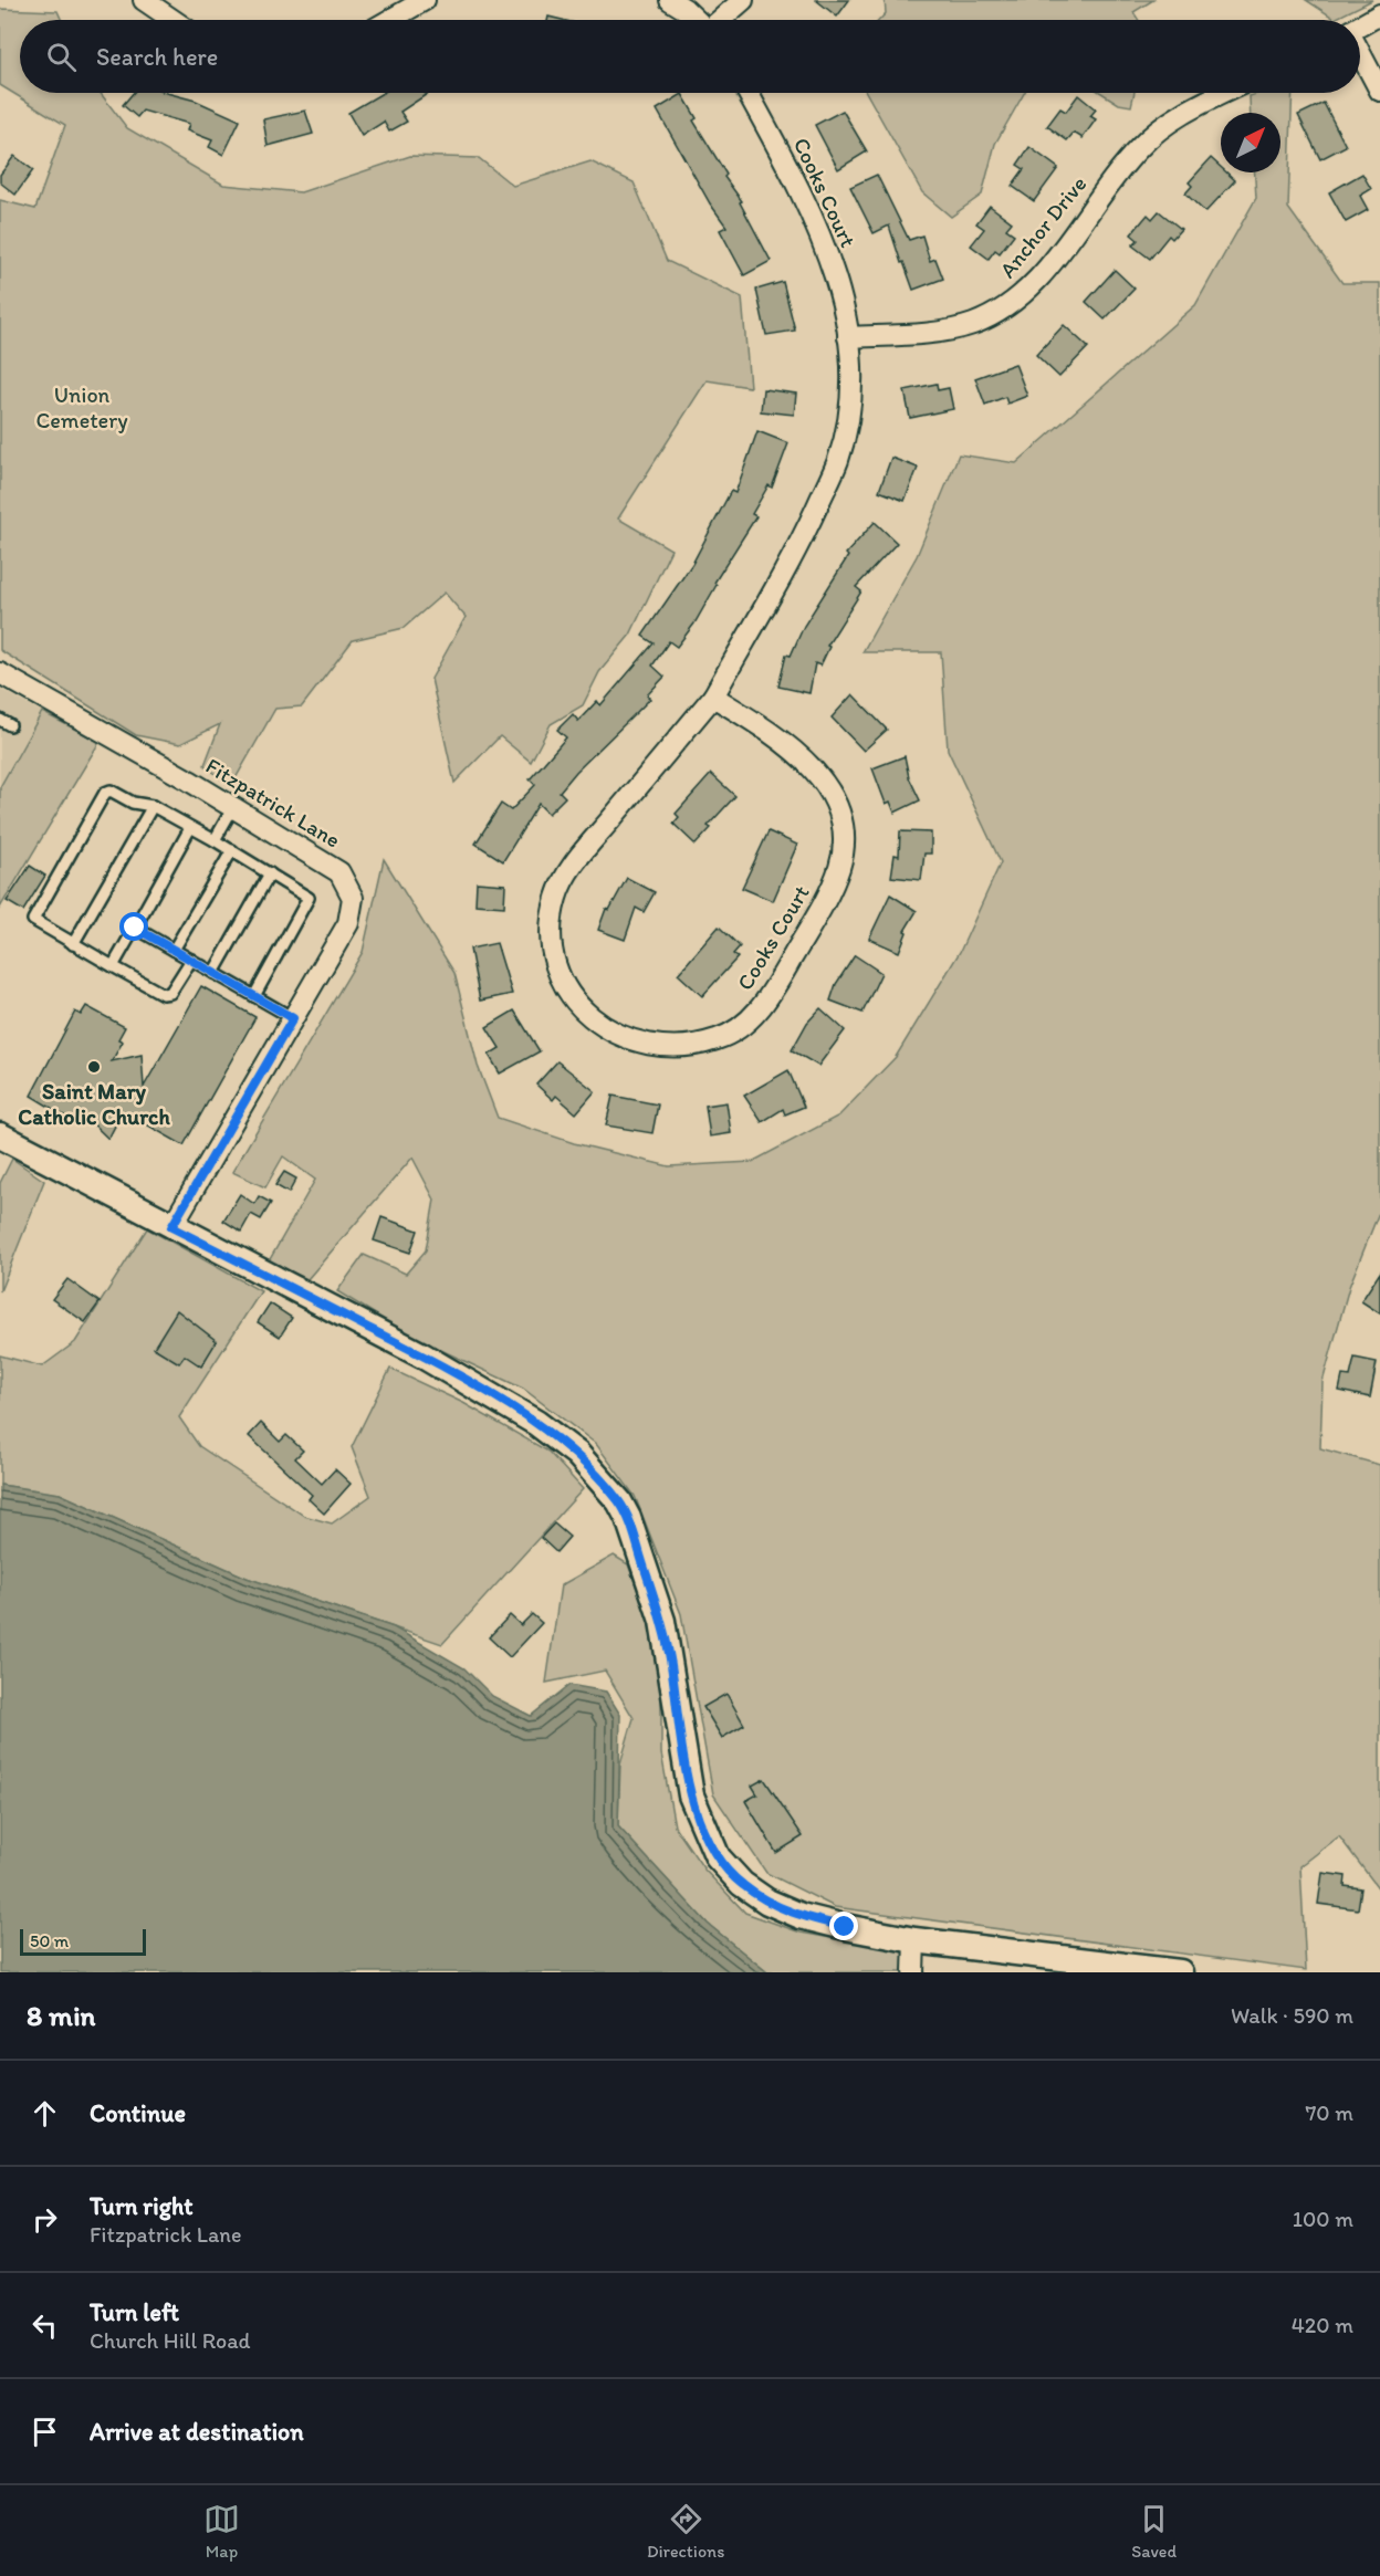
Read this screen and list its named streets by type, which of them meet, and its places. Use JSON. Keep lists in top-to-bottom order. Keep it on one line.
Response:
{"streets":{"street":["Cooks Court","Anchor Drive","Fitzpatrick Lane"]},"crossings":[["Cooks Court","Anchor Drive"]],"parks":["Union Cemetery"],"places":["Saint Mary Catholic Church"],"scale_bar":"50 m","north":"top right","page":{"search":"Search here","scale":"50 m","heading":["8 min","Walk · 590 m"],"list":[["Continue","70 m"],["Turn right","Fitzpatrick Lane","100 m"],["Turn left","Church Hill Road","420 m"],"Arrive at destination"],"nav":["Map","Directions","Saved"]}}
